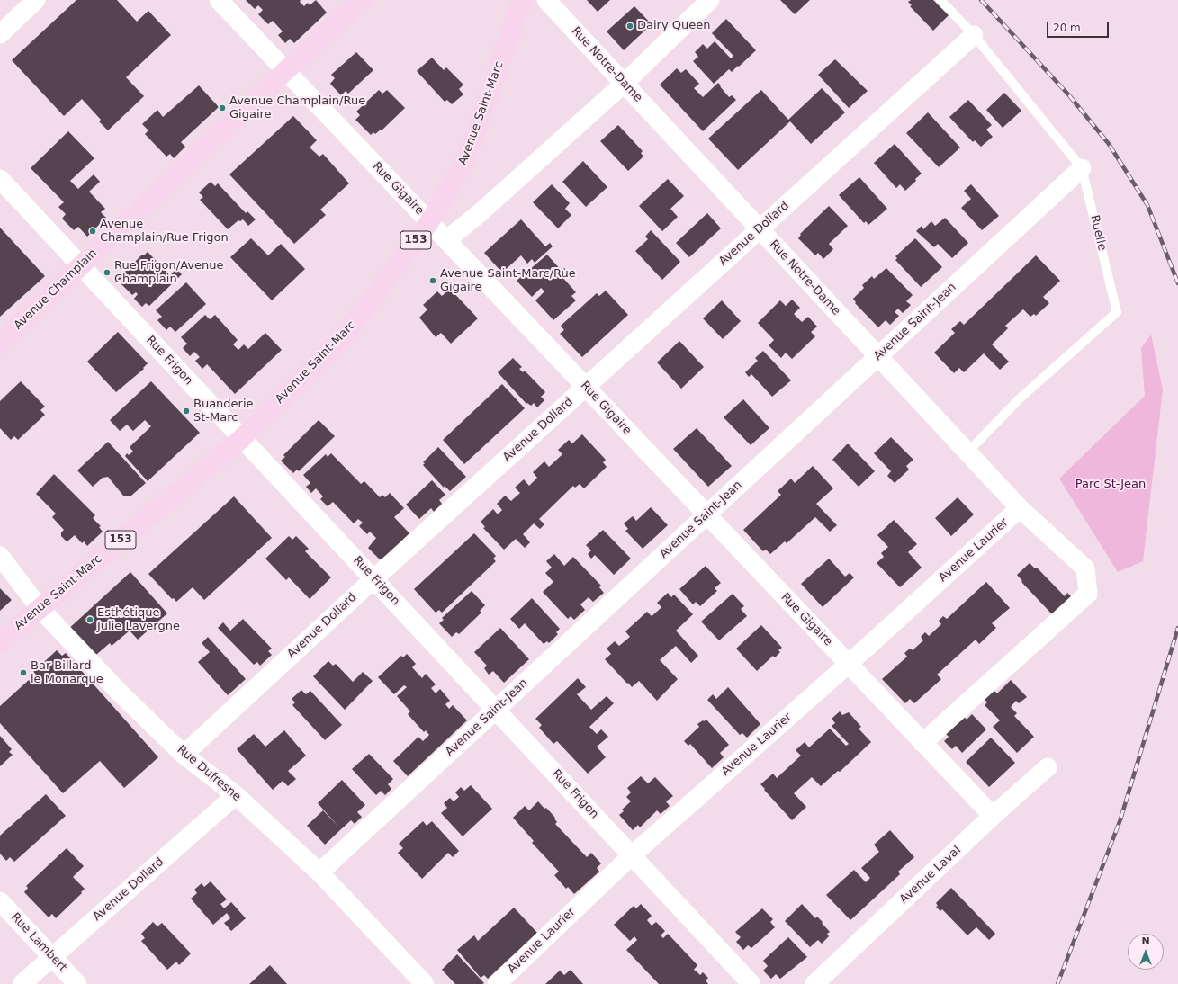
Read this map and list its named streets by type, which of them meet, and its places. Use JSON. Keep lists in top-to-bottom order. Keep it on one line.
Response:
{"streets":{"main road":["Avenue Saint-Marc","153","Avenue Champlain"],"street":["Rue Notre-Dame","Rue Gigaire","Avenue Dollard","Avenue Saint-Jean","Rue Frigon","Avenue Laurier","Rue Dufresne","Avenue Laval","Rue Lambert"],"lane":["Ruelle"]},"crossings":[["Rue Notre-Dame","Rue Gigaire"],["Rue Notre-Dame","Ruelle"],["Rue Notre-Dame","Avenue Dollard"],["Rue Notre-Dame","Avenue Saint-Jean"],["Rue Notre-Dame","Avenue Laurier"],["Avenue Saint-Marc","Rue Gigaire"],["Avenue Saint-Marc","Rue Frigon"],["Avenue Saint-Marc","Rue Dufresne"],["Rue Gigaire","Avenue Dollard"],["Rue Gigaire","Avenue Champlain"],["Rue Gigaire","Avenue Saint-Jean"],["Rue Gigaire","Avenue Laurier"],["Rue Gigaire","Avenue Laval"],["Ruelle","Avenue Dollard"],["Ruelle","Avenue Saint-Jean"],["Avenue Dollard","Rue Frigon"],["Avenue Dollard","Rue Dufresne"],["Avenue Dollard","Rue Lambert"],["Avenue Champlain","Rue Frigon"],["Avenue Saint-Jean","Rue Frigon"],["Avenue Saint-Jean","Rue Dufresne"],["Rue Frigon","Avenue Laurier"]],"parks":["Parc St-Jean"],"places":["Dairy Queen","Avenue Champlain/Rue Gigaire","Avenue Champlain/Rue Frigon","Rue Frigon/Avenue Champlain","Avenue Saint-Marc/Rue Gigaire","Buanderie St-Marc","Esthétique Julie Lavergne","Bar Billard le Monarque"],"scale_bar":"20 m","north":"top"}
